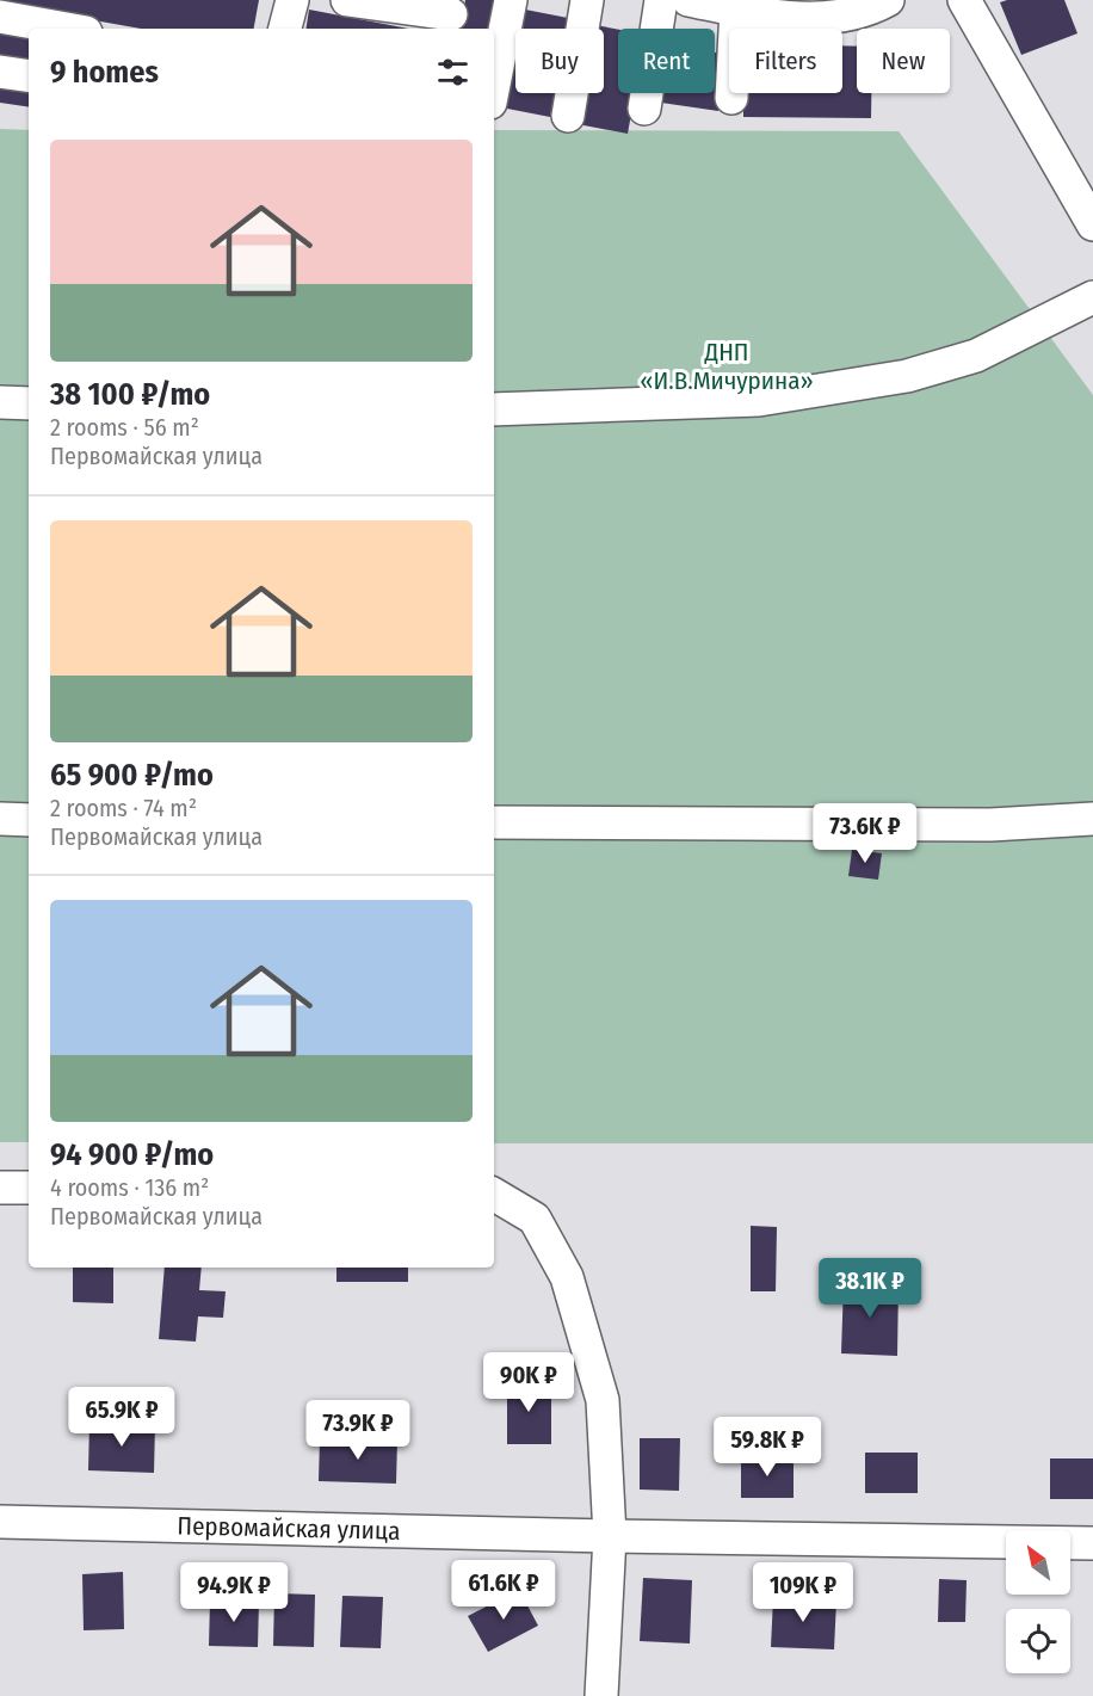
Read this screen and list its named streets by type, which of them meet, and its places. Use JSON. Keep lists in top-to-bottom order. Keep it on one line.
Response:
{"streets":{"street":["Первомайская улица"]},"parks":["ДНП «И.В.Мичурина»"],"north":"top left","page":{"chip":["Buy","Rent","Filters","New"],"heading":"9 homes","list":[{"name":"38 100 ₽/mo","note":"2 rooms · 56 m² · Первомайская улица"},{"name":"65 900 ₽/mo","note":"2 rooms · 74 m² · Первомайская улица"},{"name":"94 900 ₽/mo","note":"4 rooms · 136 m² · Первомайская улица"}],"price":["73.6K ₽","38.1K ₽","90K ₽","65.9K ₽","73.9K ₽","59.8K ₽","61.6K ₽","94.9K ₽","109K ₽"]}}
